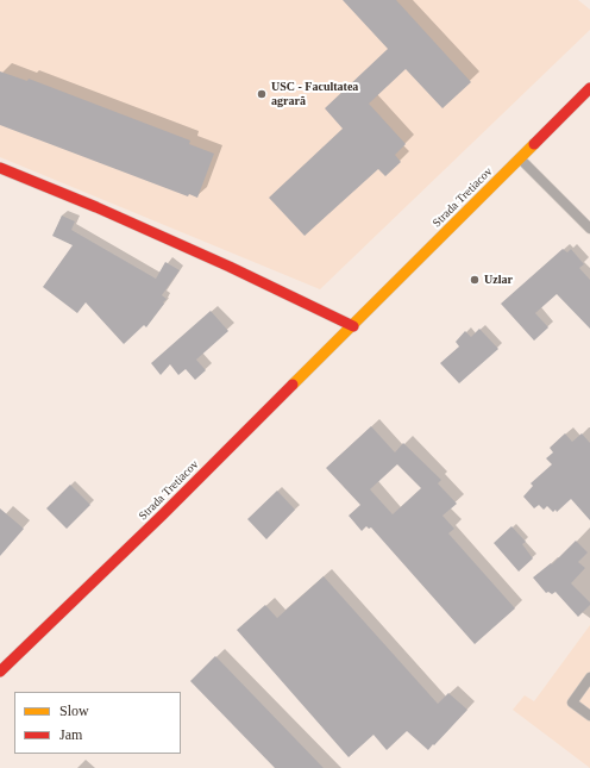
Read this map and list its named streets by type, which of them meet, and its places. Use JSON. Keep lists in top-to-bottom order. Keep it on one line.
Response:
{"streets":{"street":["Strada Tretiacov"]},"places":["USC - Facultatea agrară","Uzlar"],"legend":["Slow","Jam"]}
